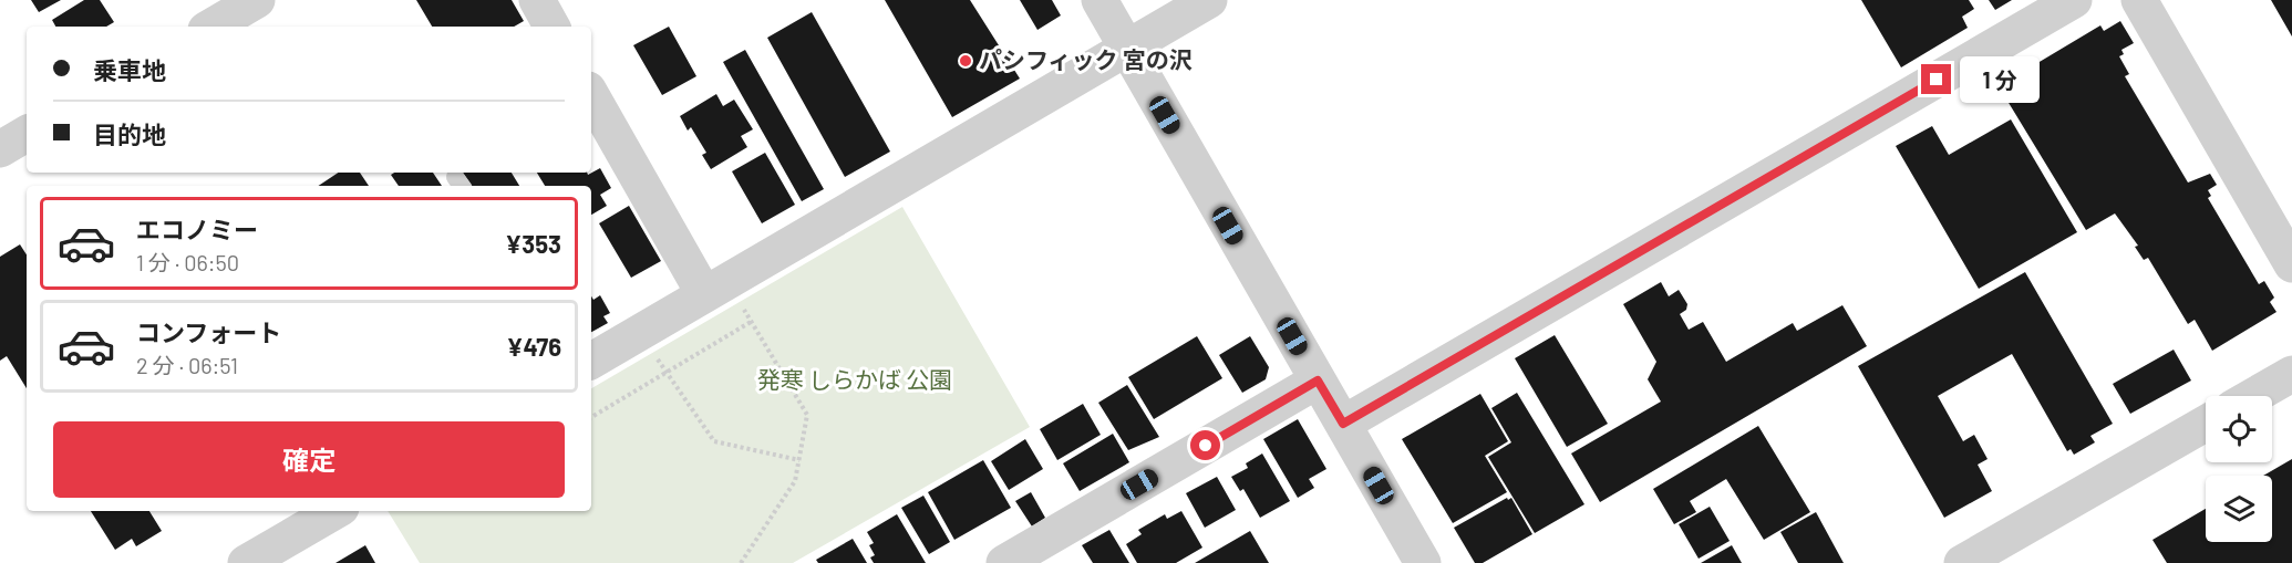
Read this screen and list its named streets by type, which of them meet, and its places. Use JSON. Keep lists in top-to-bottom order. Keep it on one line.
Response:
{"parks":["発寒 しらかば 公園"],"places":["パシフィック 宮の沢"],"page":{"banner":["乗車地","目的地"],"bubble":"1 分","list":[{"name":"エコノミー","note":"1 分 · 06:50","value":"¥353"},{"name":"コンフォート","note":"2 分 · 06:51","value":"¥476"}],"buttons":"確定"}}
